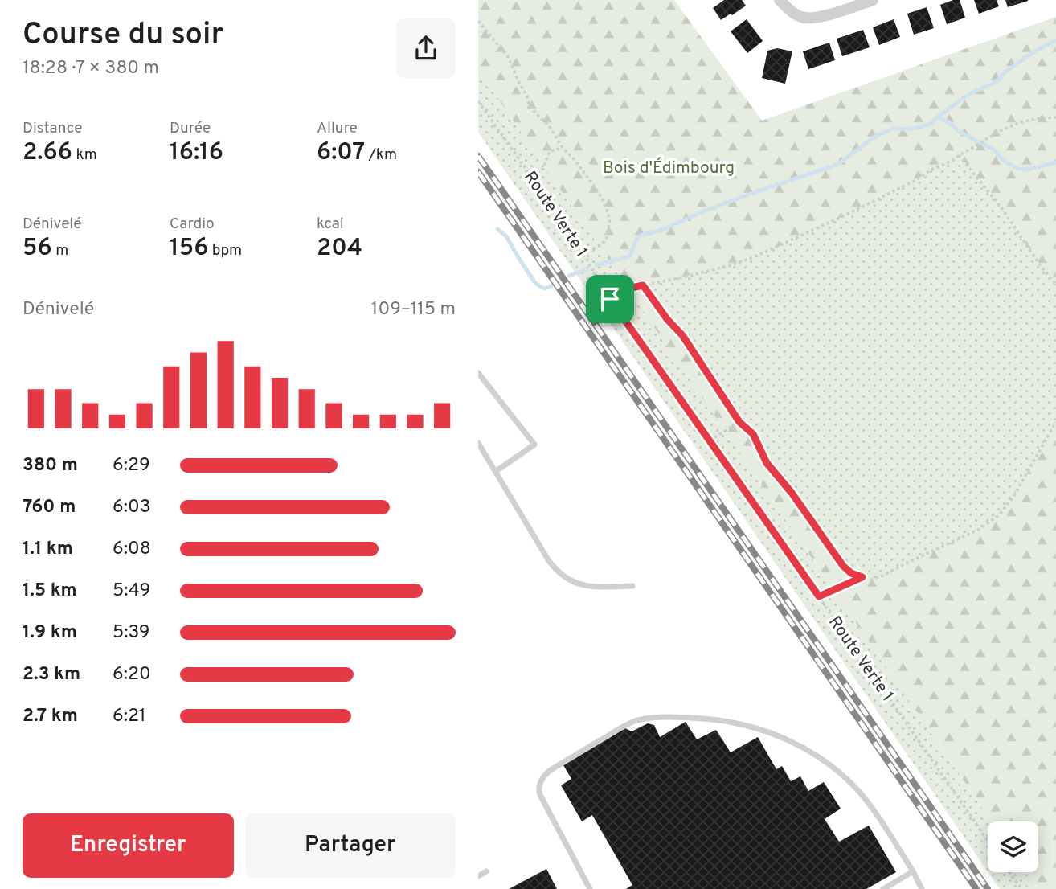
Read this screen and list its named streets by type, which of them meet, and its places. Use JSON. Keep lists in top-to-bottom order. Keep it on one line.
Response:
{"streets":{"path":["Route Verte 1"]},"parks":["Bois d'Édimbourg"],"page":{"heading":["Course du soir","18:28 · 7 × 380 m"],"stats":[["Distance","2.66 km"],["Durée","16:16"],["Allure","6:07 /km"],["Dénivelé","56 m"],["Cardio","156 bpm"],["kcal","204"]],"chart":["Dénivelé","109–115 m"],"list":[{"name":"380 m","note":"6:29"},{"name":"760 m","note":"6:03"},{"name":"1.1 km","note":"6:08"},{"name":"1.5 km","note":"5:49"},{"name":"1.9 km","note":"5:39"},{"name":"2.3 km","note":"6:20"},{"name":"2.7 km","note":"6:21"}],"buttons":["Enregistrer","Partager"]}}
